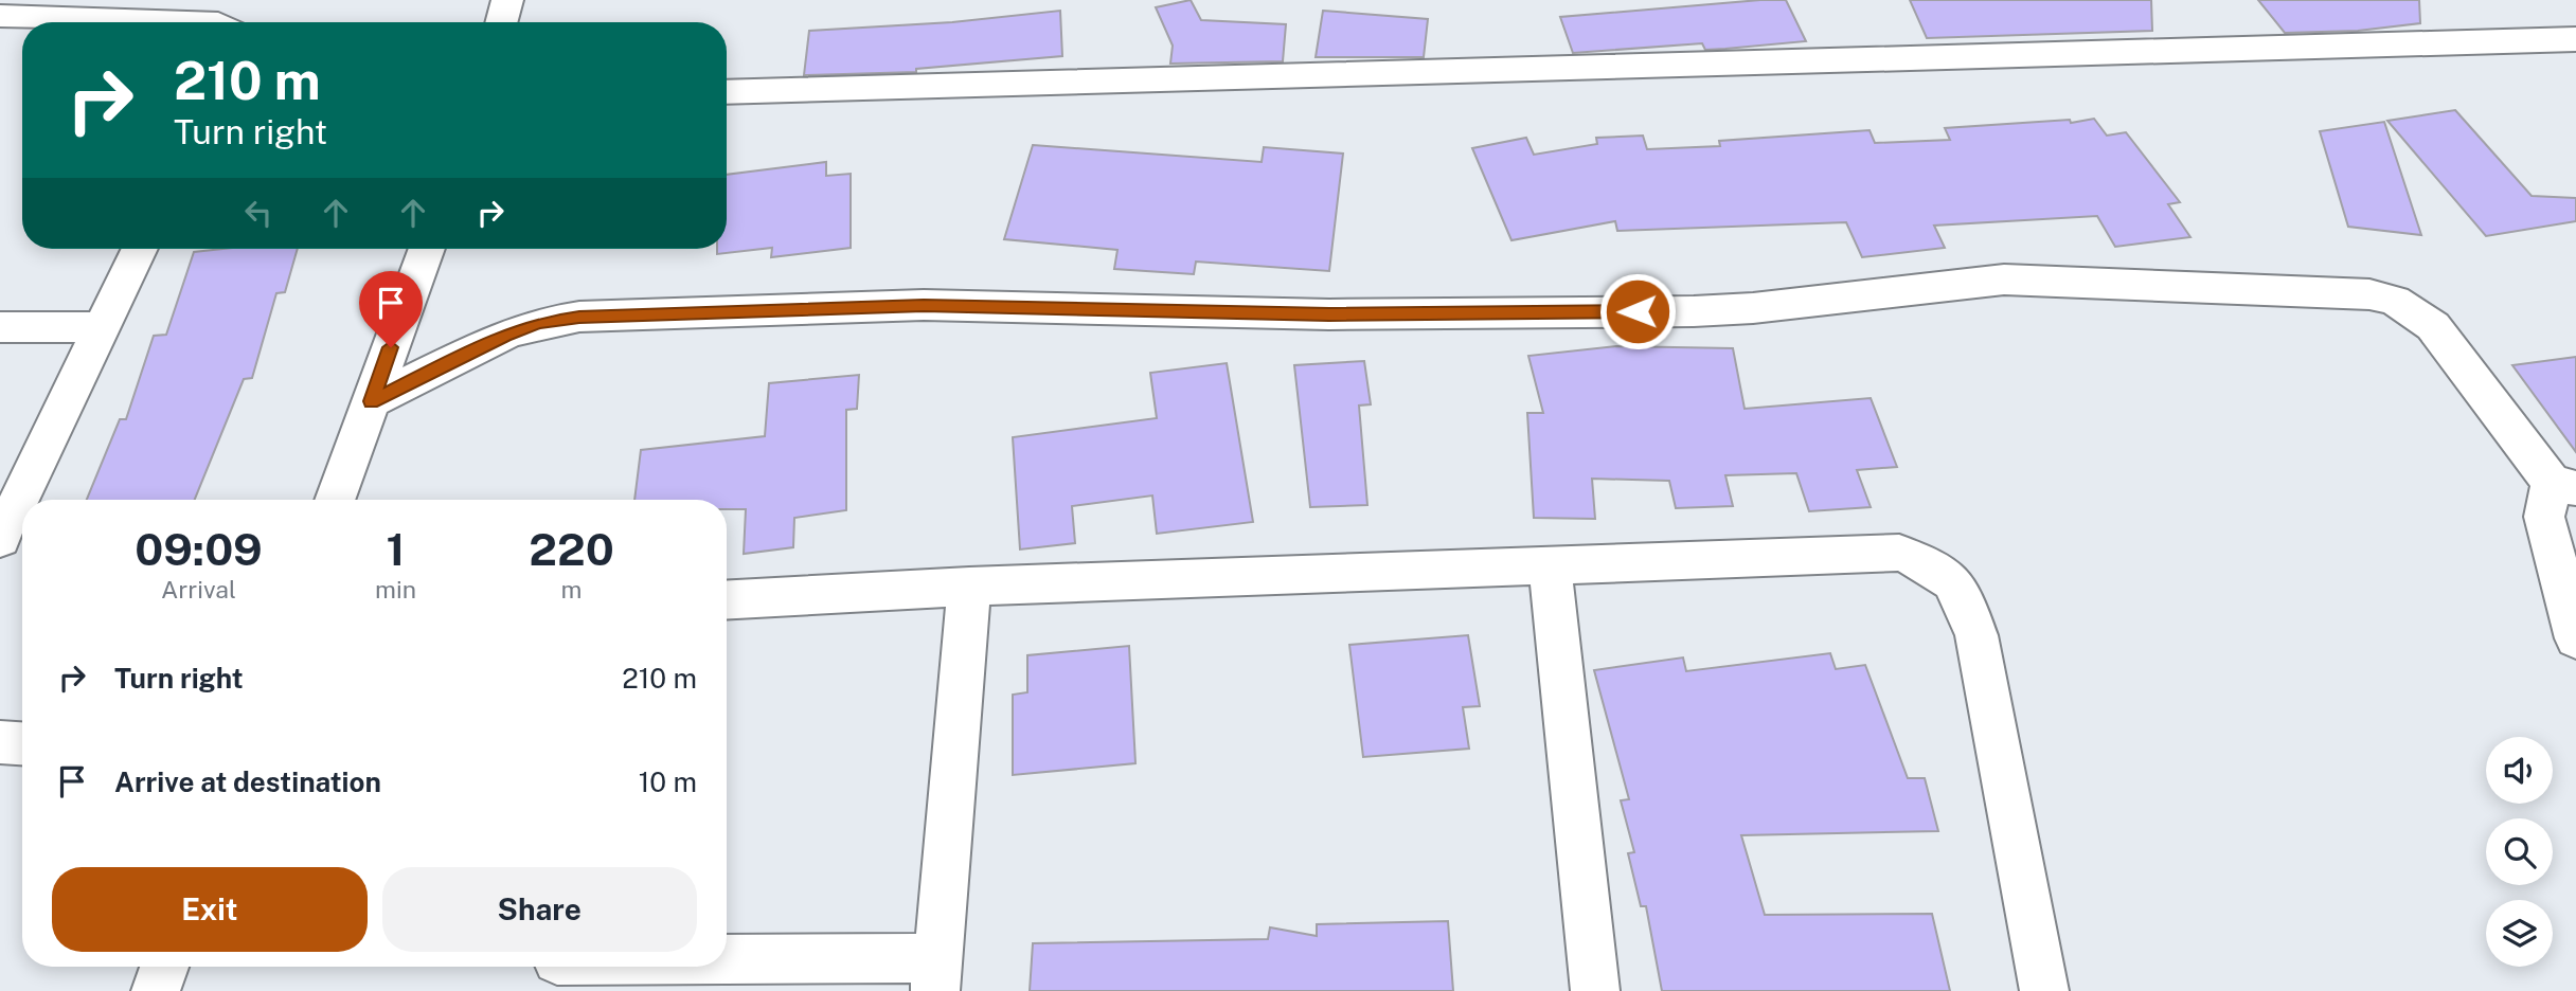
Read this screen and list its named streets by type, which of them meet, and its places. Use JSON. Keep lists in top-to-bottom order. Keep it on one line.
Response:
{"page":{"turn":["210 m","Turn right"],"eta":["09:09","Arrival","1","min","220","m"],"list":[{"name":"Turn right","value":"210 m"},{"name":"Arrive at destination","value":"10 m"}],"buttons":["Exit","Share"]}}
